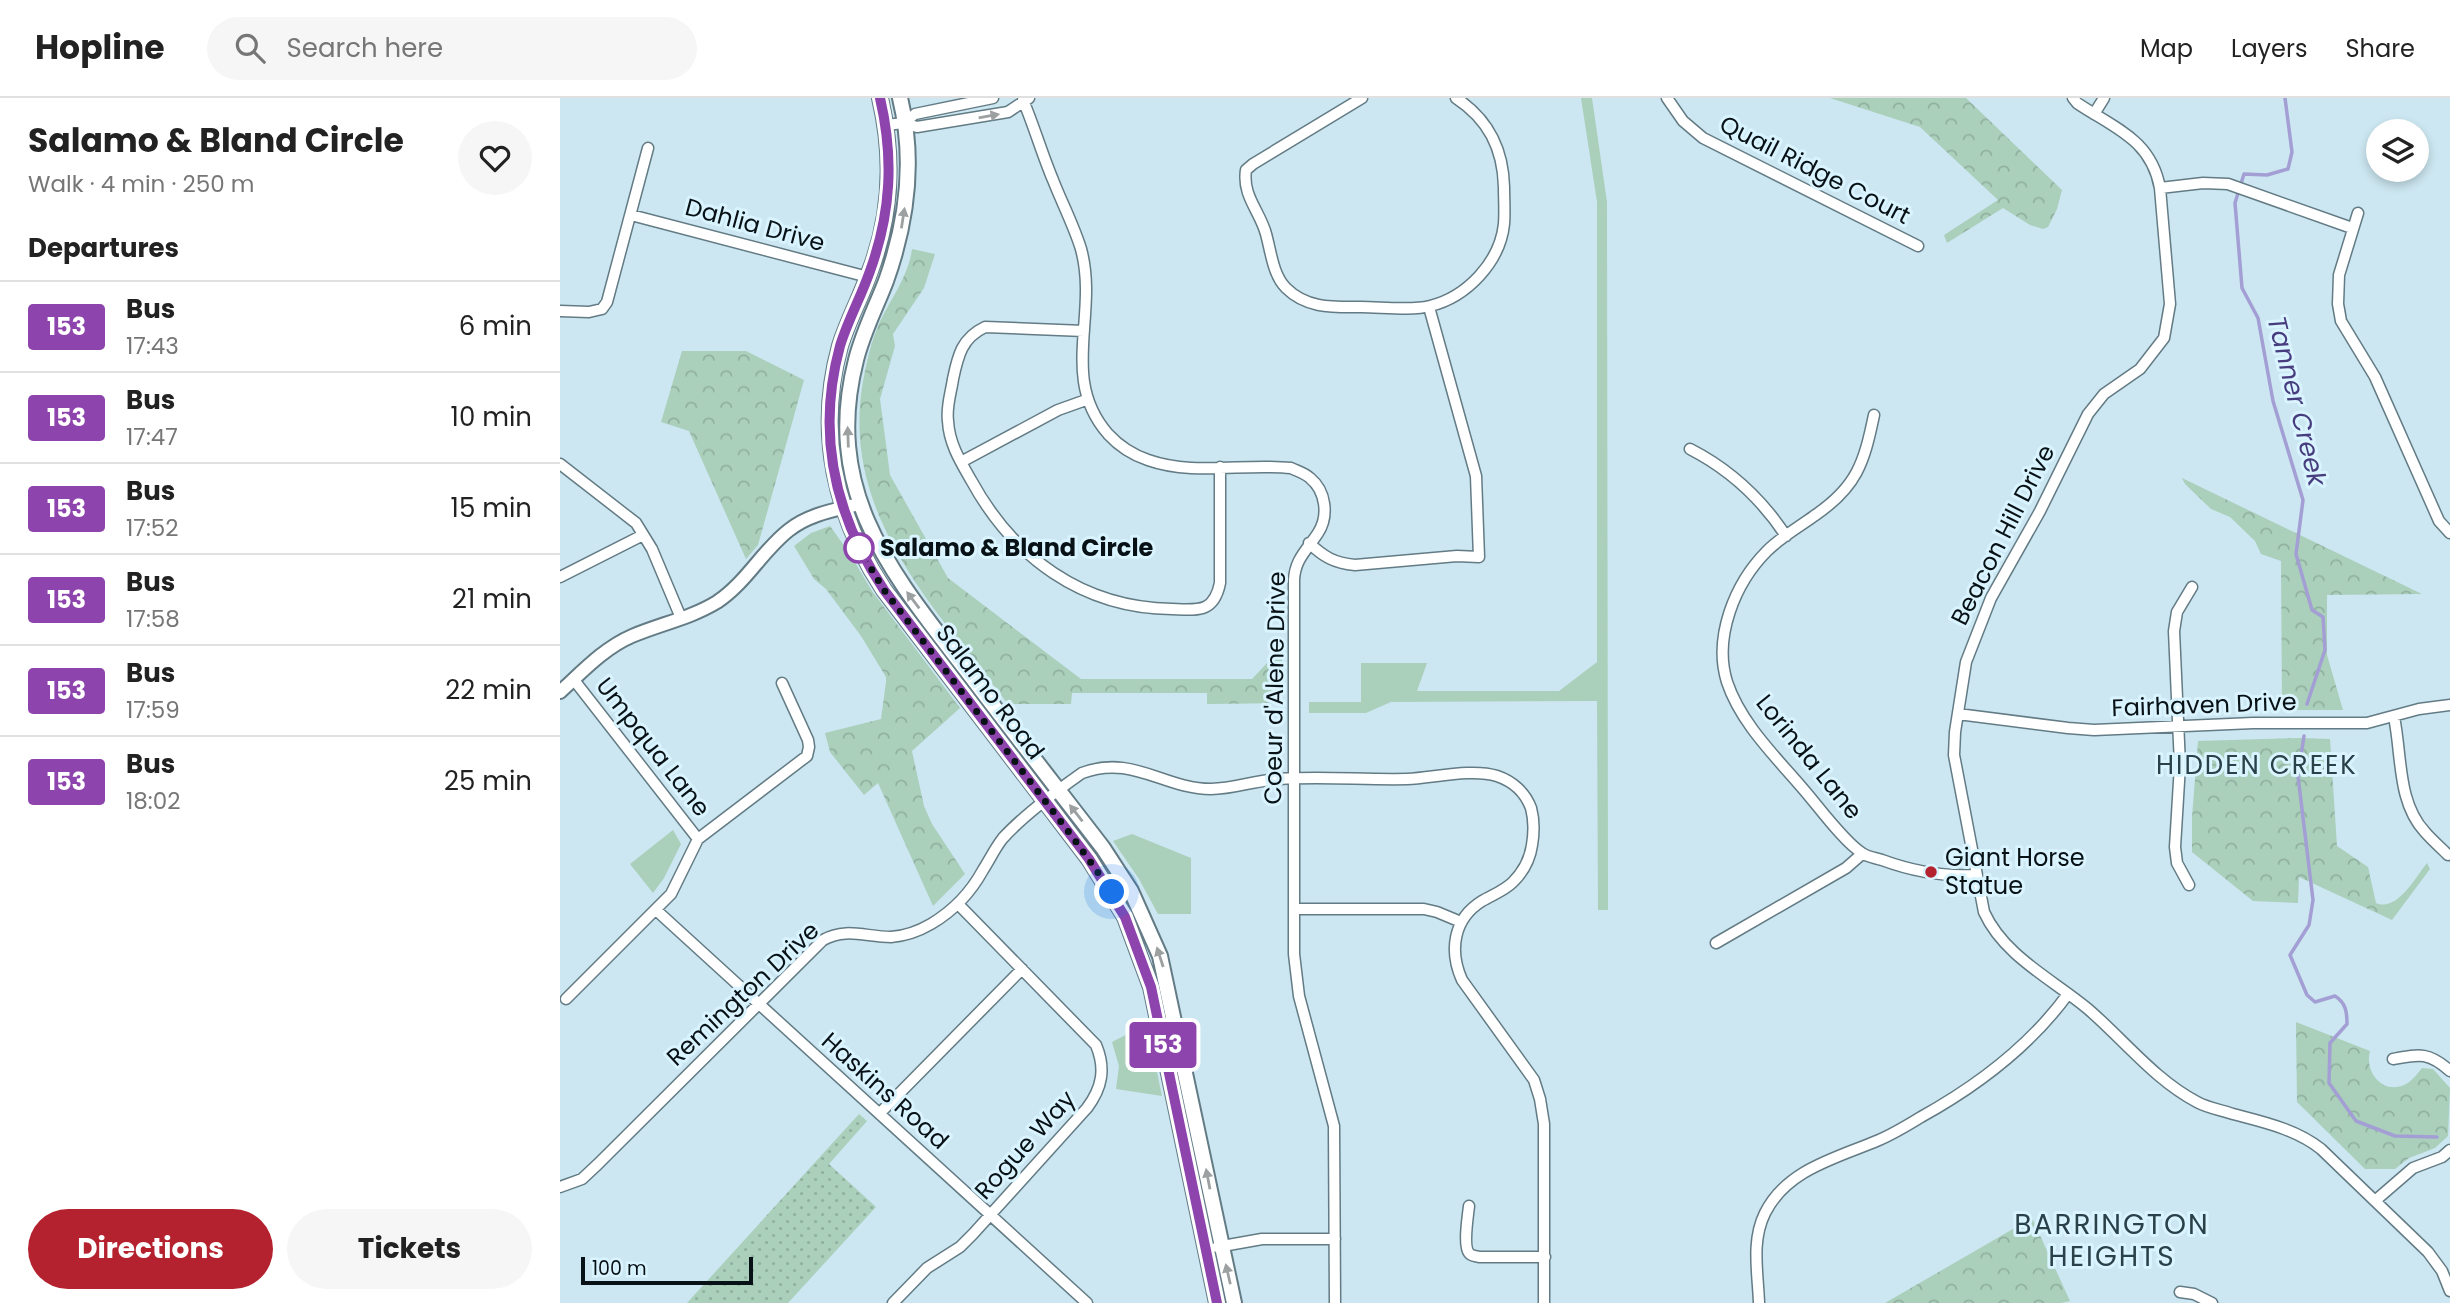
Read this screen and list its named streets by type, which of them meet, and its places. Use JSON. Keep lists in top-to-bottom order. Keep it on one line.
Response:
{"streets":{"main road":["Salamo Road"],"street":["Quail Ridge Court","Dahlia Drive","Beacon Hill Drive","Coeur d'Alene Drive","Fairhaven Drive","Umpqua Lane","Lorinda Lane","Remington Drive","Haskins Road","Rogue Way"]},"crossings":[["Dahlia Drive","Salamo Road"],["Beacon Hill Drive","Fairhaven Drive"],["Beacon Hill Drive","Lorinda Lane"],["Coeur d'Alene Drive","Remington Drive"],["Salamo Road","Remington Drive"],["Remington Drive","Haskins Road"],["Remington Drive","Rogue Way"],["Haskins Road","Rogue Way"]],"districts":["HIDDEN CREEK","BARRINGTON HEIGHTS"],"water":["Tanner Creek"],"places":["Salamo & Bland Circle","Giant Horse Statue"],"lines":["bus line 153"],"scale_bar":"100 m","page":{"header":"Hopline","search":"Search here","nav":["Map","Layers","Share"],"heading":[["Salamo & Bland Circle","Walk · 4 min · 250 m"],"Departures"],"on_map":"153","list":[{"mark":"153","name":"Bus","note":"17:43","value":"6 min"},{"mark":"153","name":"Bus","note":"17:47","value":"10 min"},{"mark":"153","name":"Bus","note":"17:52","value":"15 min"},{"mark":"153","name":"Bus","note":"17:58","value":"21 min"},{"mark":"153","name":"Bus","note":"17:59","value":"22 min"},{"mark":"153","name":"Bus","note":"18:02","value":"25 min"}],"buttons":["Directions","Tickets"],"scale":"100 m"}}
